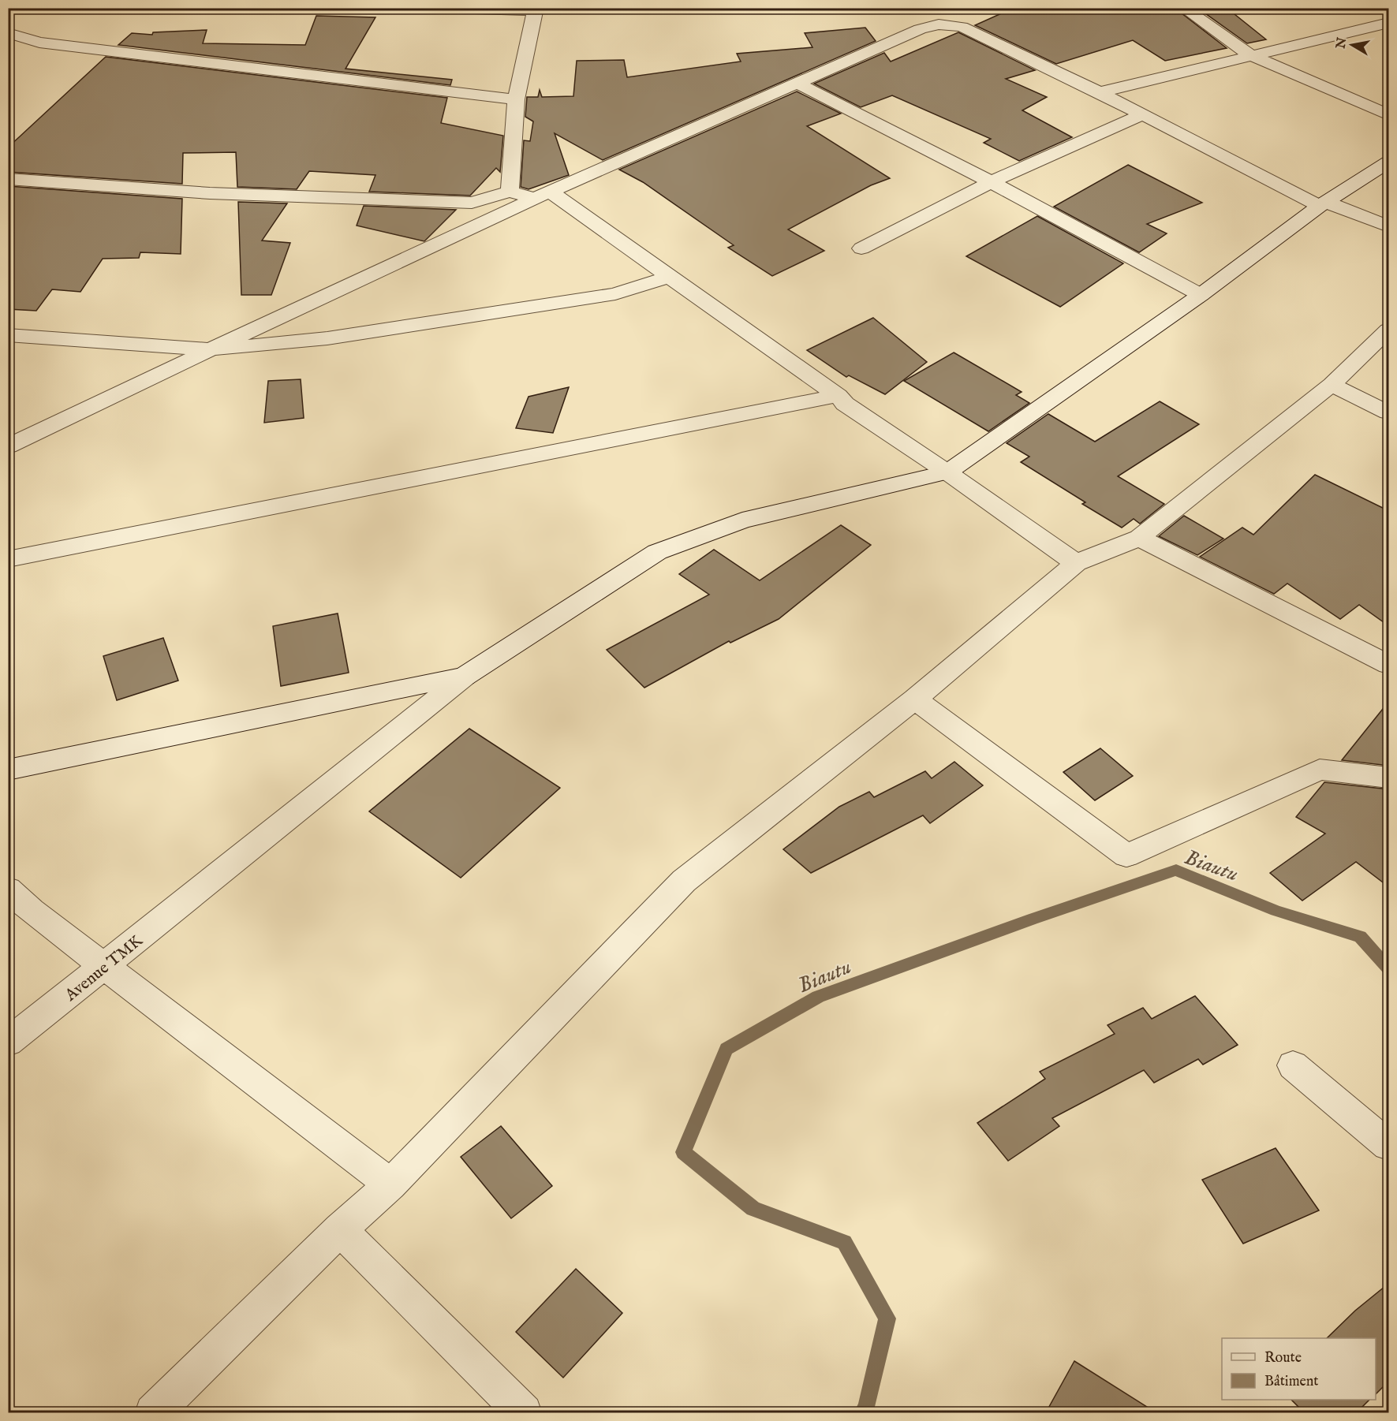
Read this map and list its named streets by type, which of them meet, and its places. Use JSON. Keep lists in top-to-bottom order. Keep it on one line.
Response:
{"streets":{"street":["Avenue TMK"]},"water":["Biautu"],"legend":["Route","Bâtiment"],"north":"left"}
